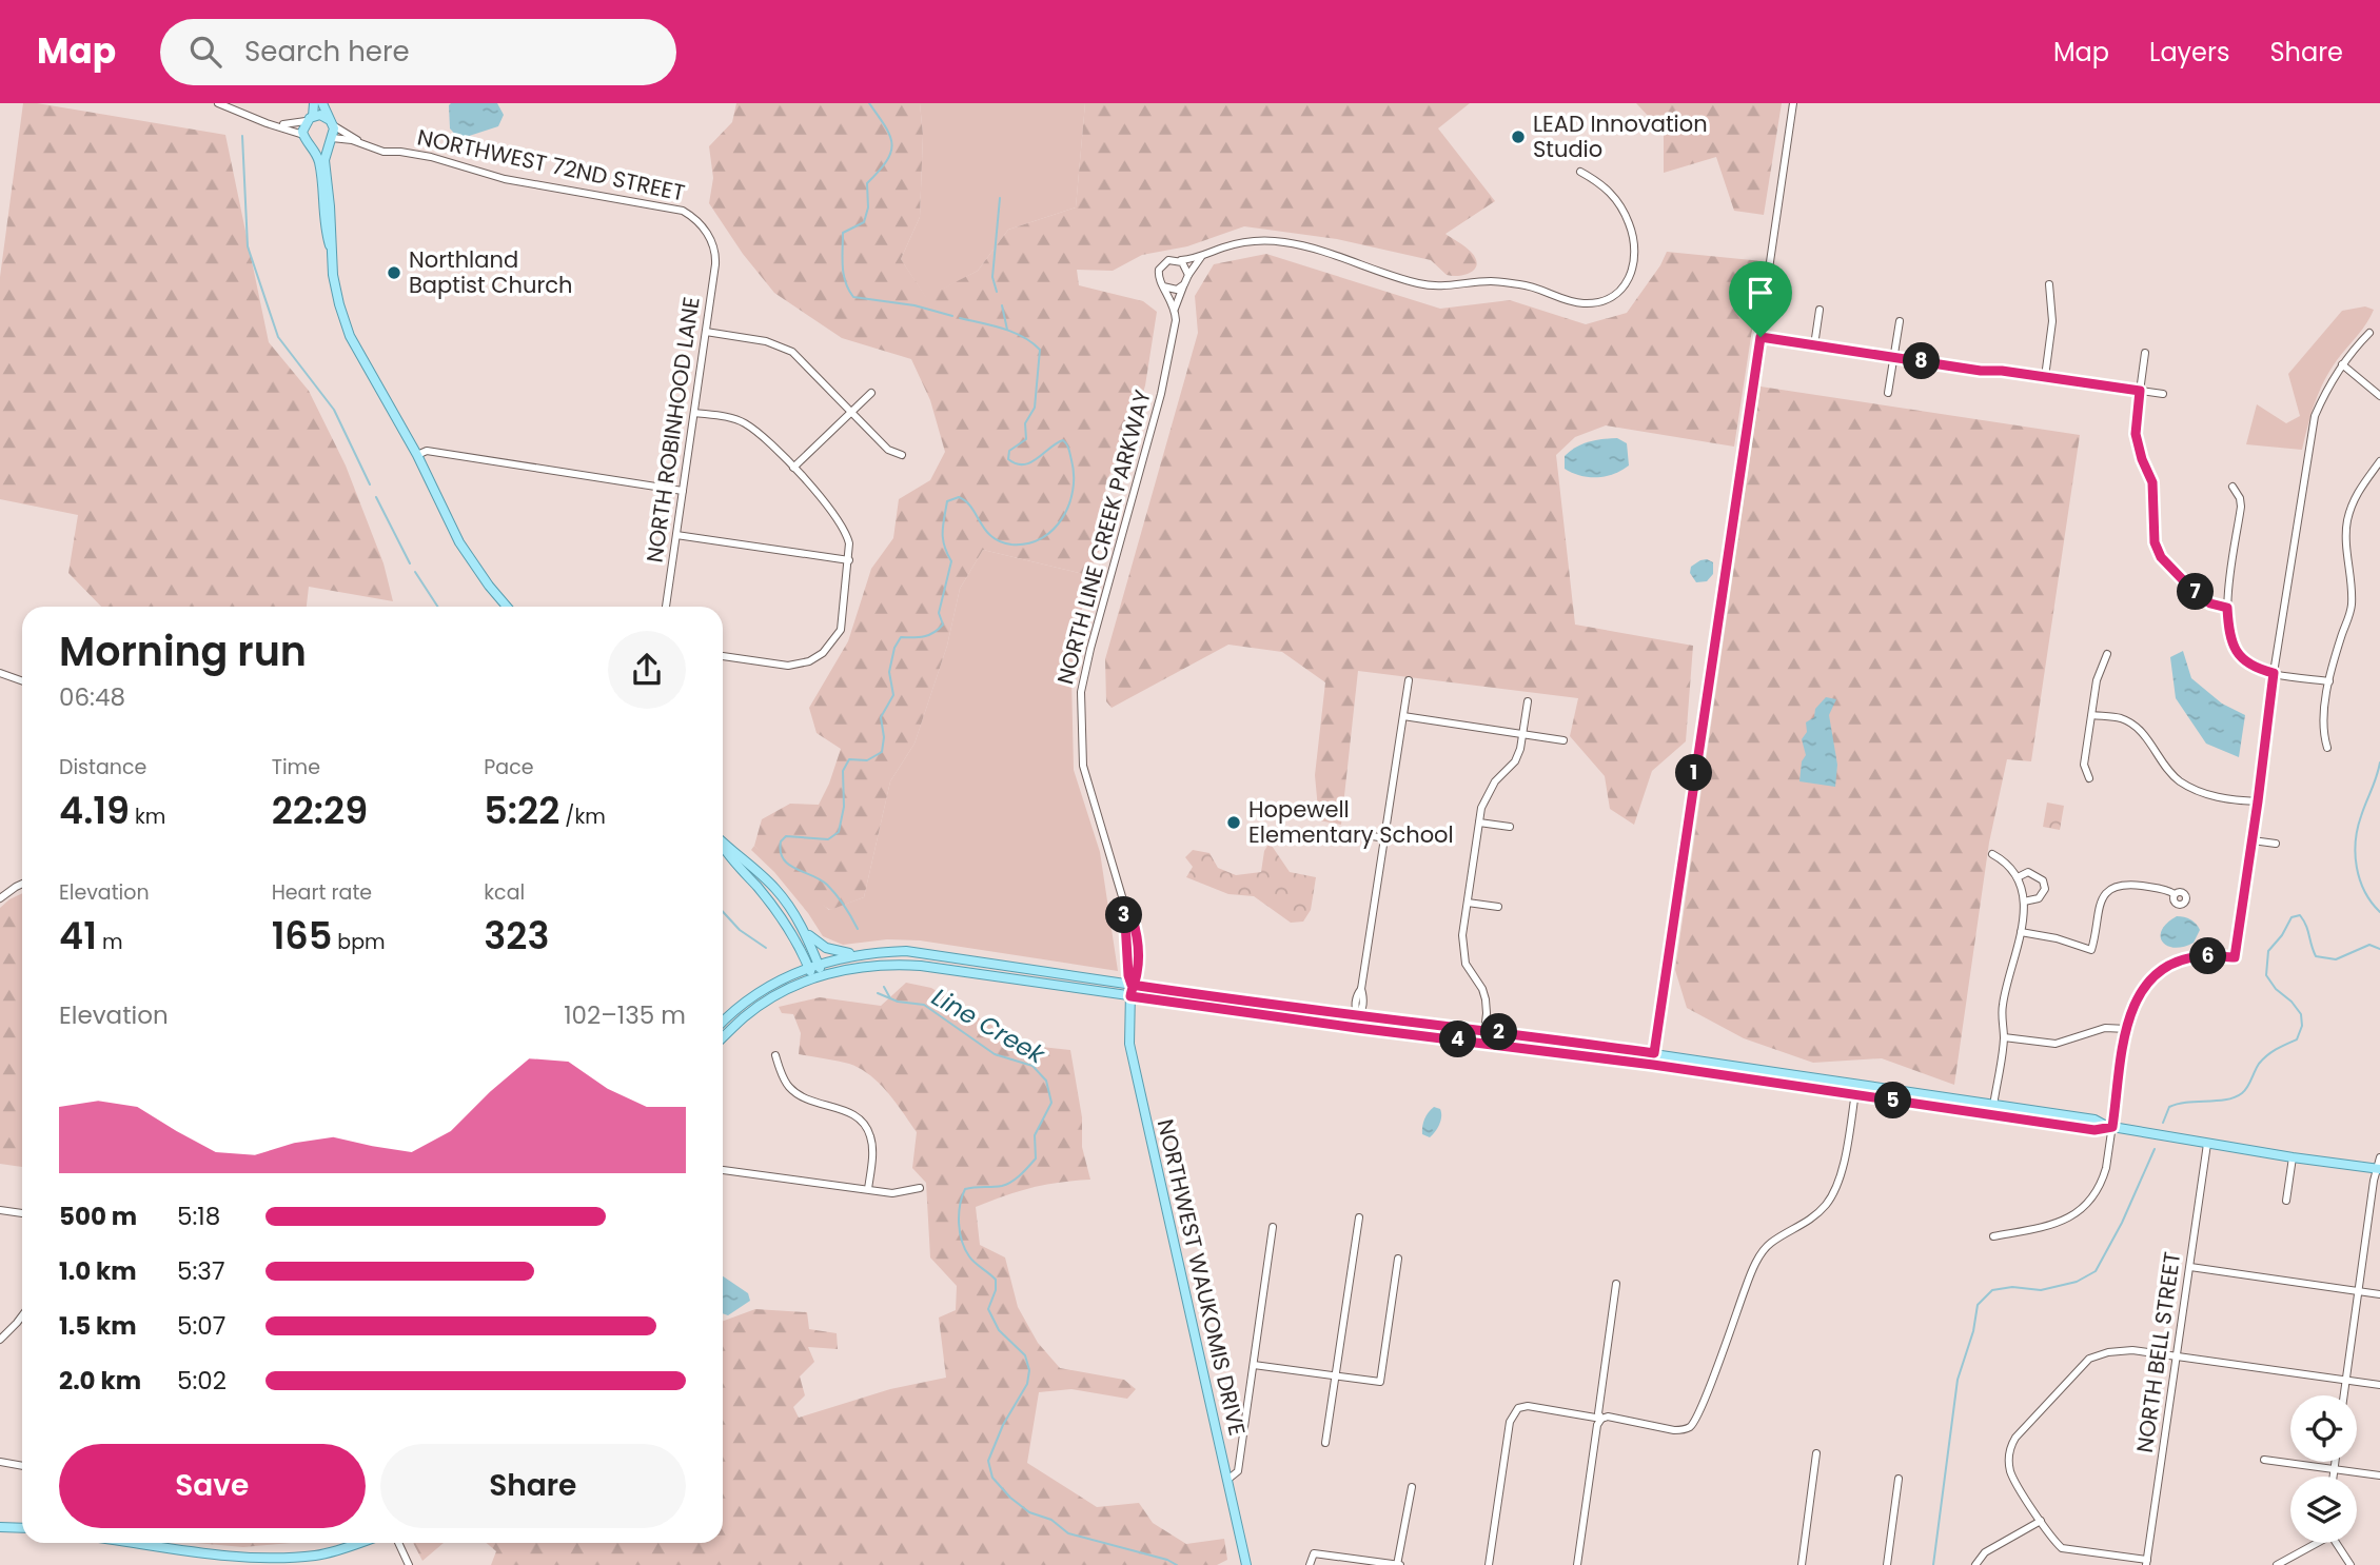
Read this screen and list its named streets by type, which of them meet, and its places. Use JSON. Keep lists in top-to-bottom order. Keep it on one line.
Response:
{"streets":{"main road":["NORTHWEST WAUKOMIS DRIVE"],"street":["NORTHWEST 72ND STREET","NORTH ROBINHOOD LANE","NORTH LINE CREEK PARKWAY","NORTH BELL STREET"]},"crossings":[["NORTHWEST 72ND STREET","NORTH ROBINHOOD LANE"],["NORTH LINE CREEK PARKWAY","NORTHWEST WAUKOMIS DRIVE"]],"water":["Line Creek"],"places":["LEAD Innovation Studio","Northland Baptist Church","Hopewell Elementary School"],"page":{"header":"Map","search":"Search here","nav":["Map","Layers","Share"],"pins":["8","7","1","3","6","2","4","5"],"heading":["Morning run","06:48"],"stats":[["Distance","4.19 km"],["Time","22:29"],["Pace","5:22 /km"],["Elevation","41 m"],["Heart rate","165 bpm"],["kcal","323"]],"chart":["Elevation","102–135 m"],"list":[{"name":"500 m","note":"5:18"},{"name":"1.0 km","note":"5:37"},{"name":"1.5 km","note":"5:07"},{"name":"2.0 km","note":"5:02"}],"buttons":["Save","Share"]}}
